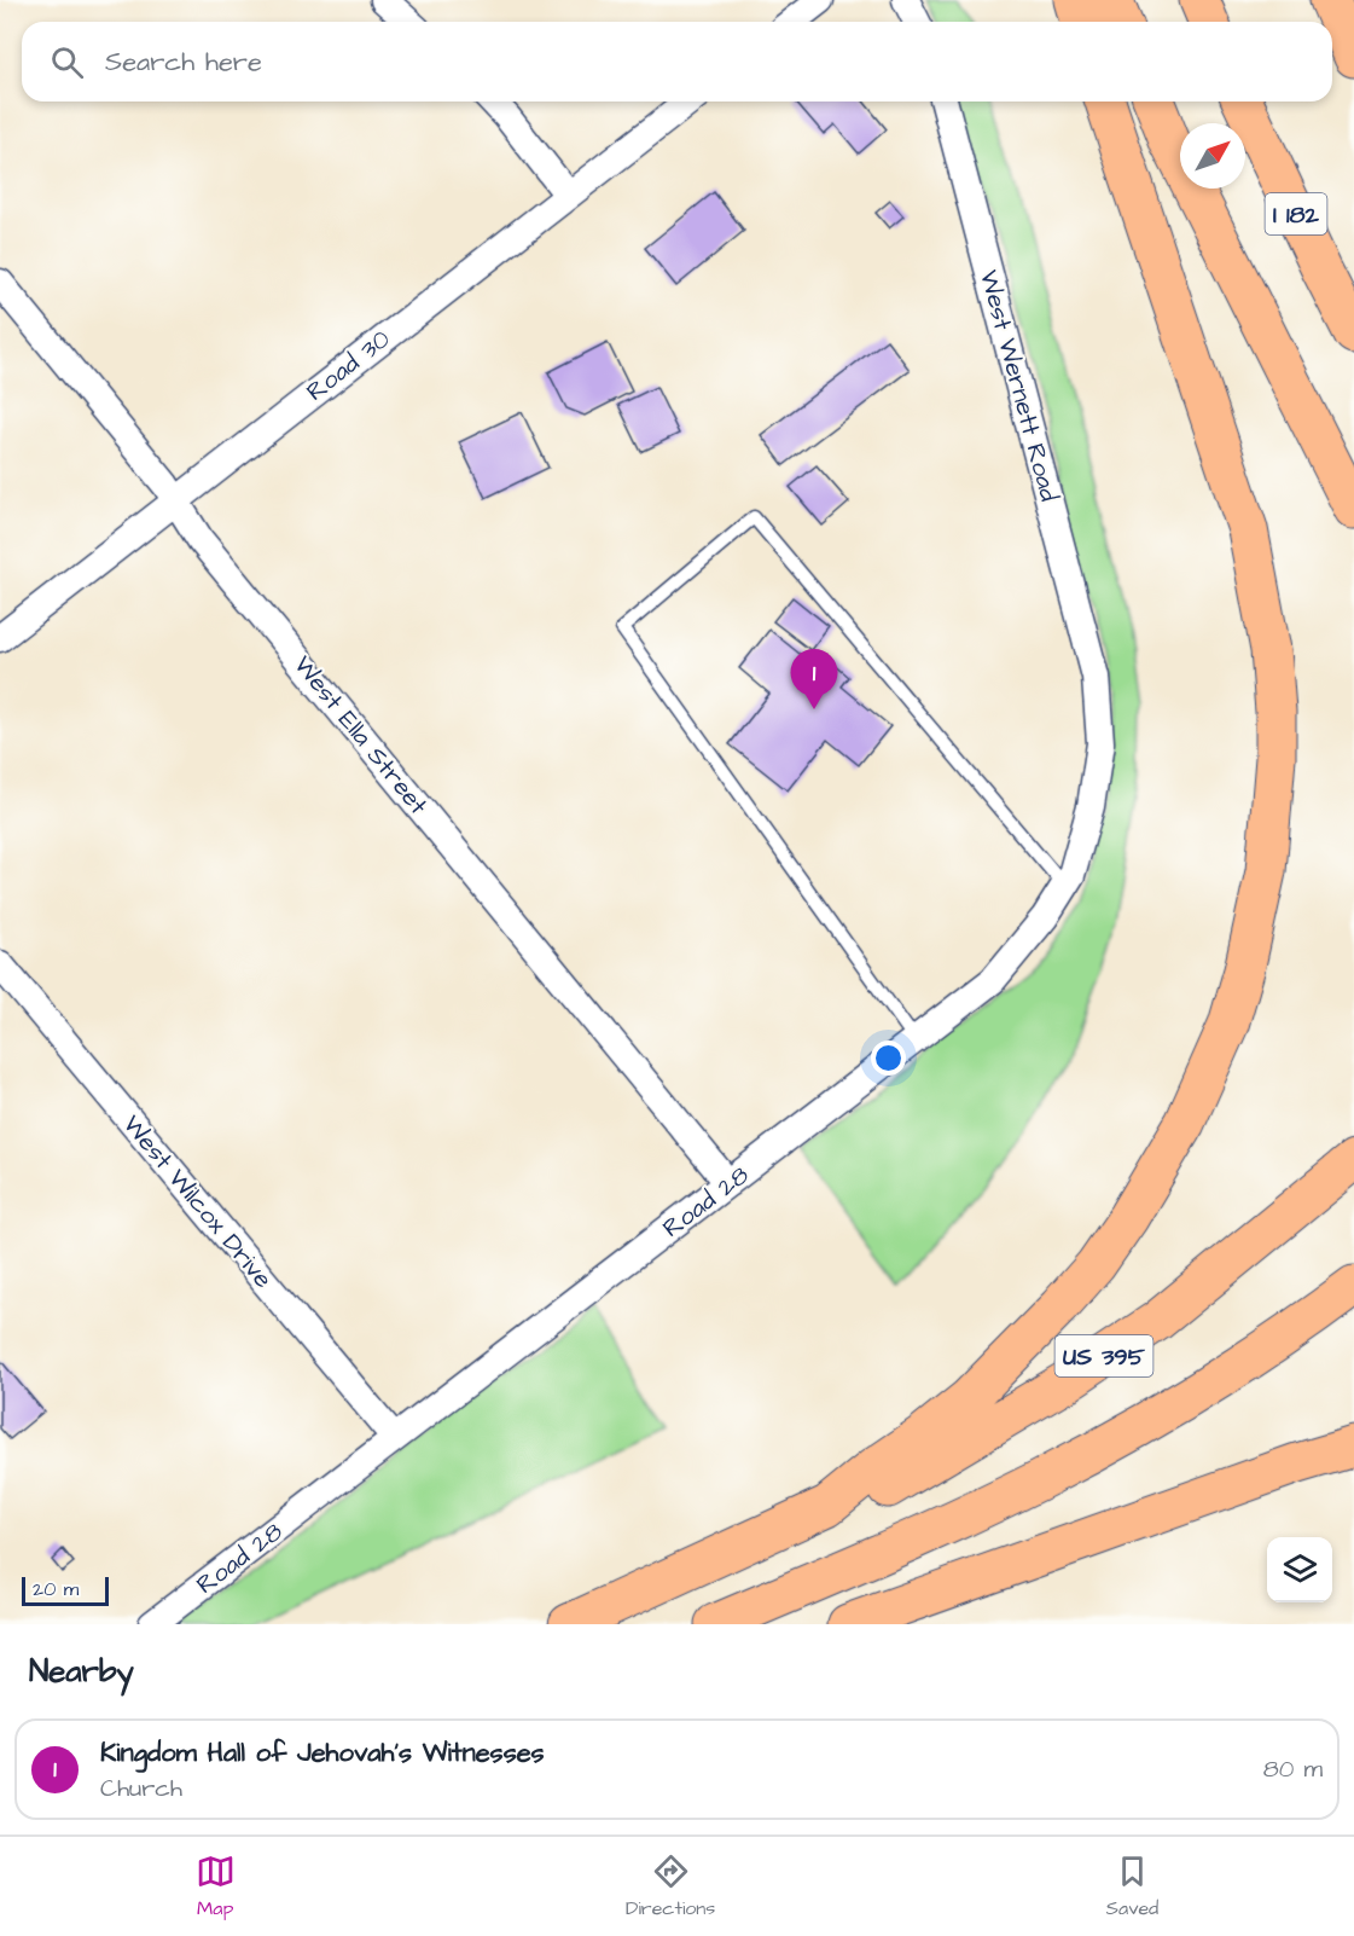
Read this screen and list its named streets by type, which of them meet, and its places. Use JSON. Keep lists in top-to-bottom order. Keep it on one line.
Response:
{"streets":{"highway":["I 182","US 395"],"street":["Road 30","West Wernett Road","West Ella Street","West Wilcox Drive","Road 28"]},"crossings":[["Road 30","West Ella Street"],["West Wernett Road","Road 28"],["West Ella Street","Road 28"],["West Wilcox Drive","Road 28"]],"scale_bar":"20 m","north":"top right","page":{"search":"Search here","pins":"1","scale":"20 m","heading":"Nearby","list":[{"mark":"1","name":"Kingdom Hall of Jehovah's Witnesses","note":"Church","value":"80 m"}],"nav":["Map","Directions","Saved"]}}
